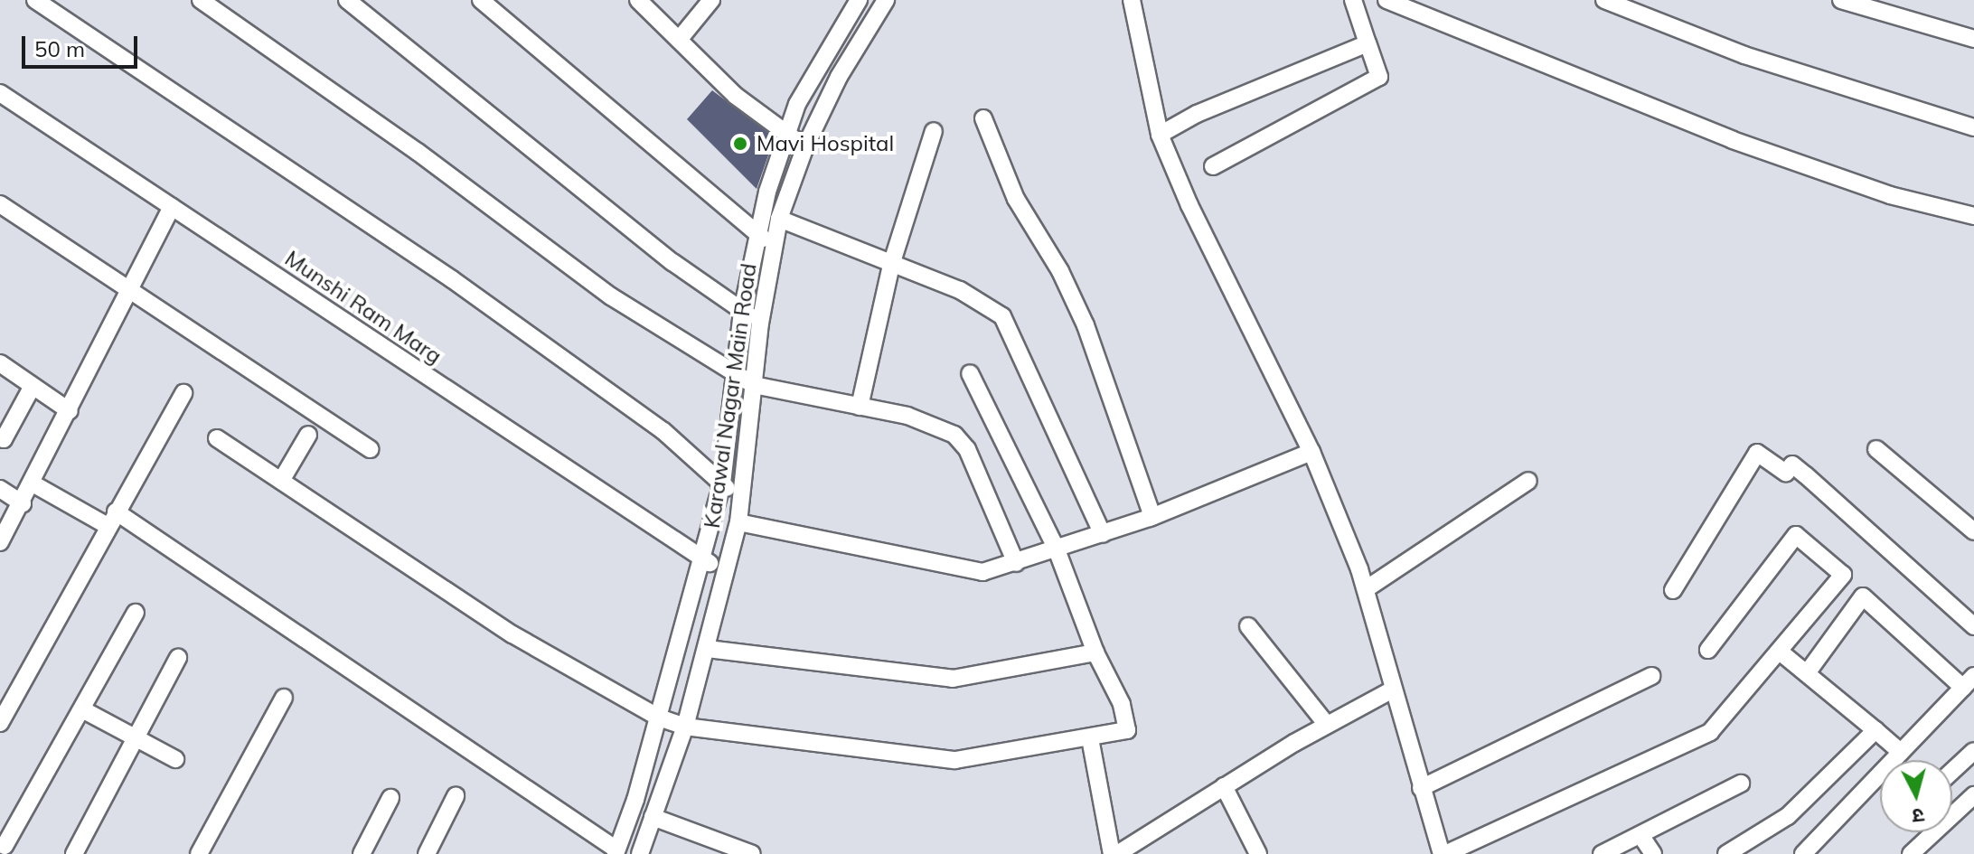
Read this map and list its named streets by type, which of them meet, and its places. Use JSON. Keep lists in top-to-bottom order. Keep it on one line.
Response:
{"streets":{"street":["Munshi Ram Marg","Karawal Nagar Main Road"]},"crossings":[["Munshi Ram Marg","Karawal Nagar Main Road"]],"places":["Mavi Hospital"],"scale_bar":"50 m","north":"bottom"}
